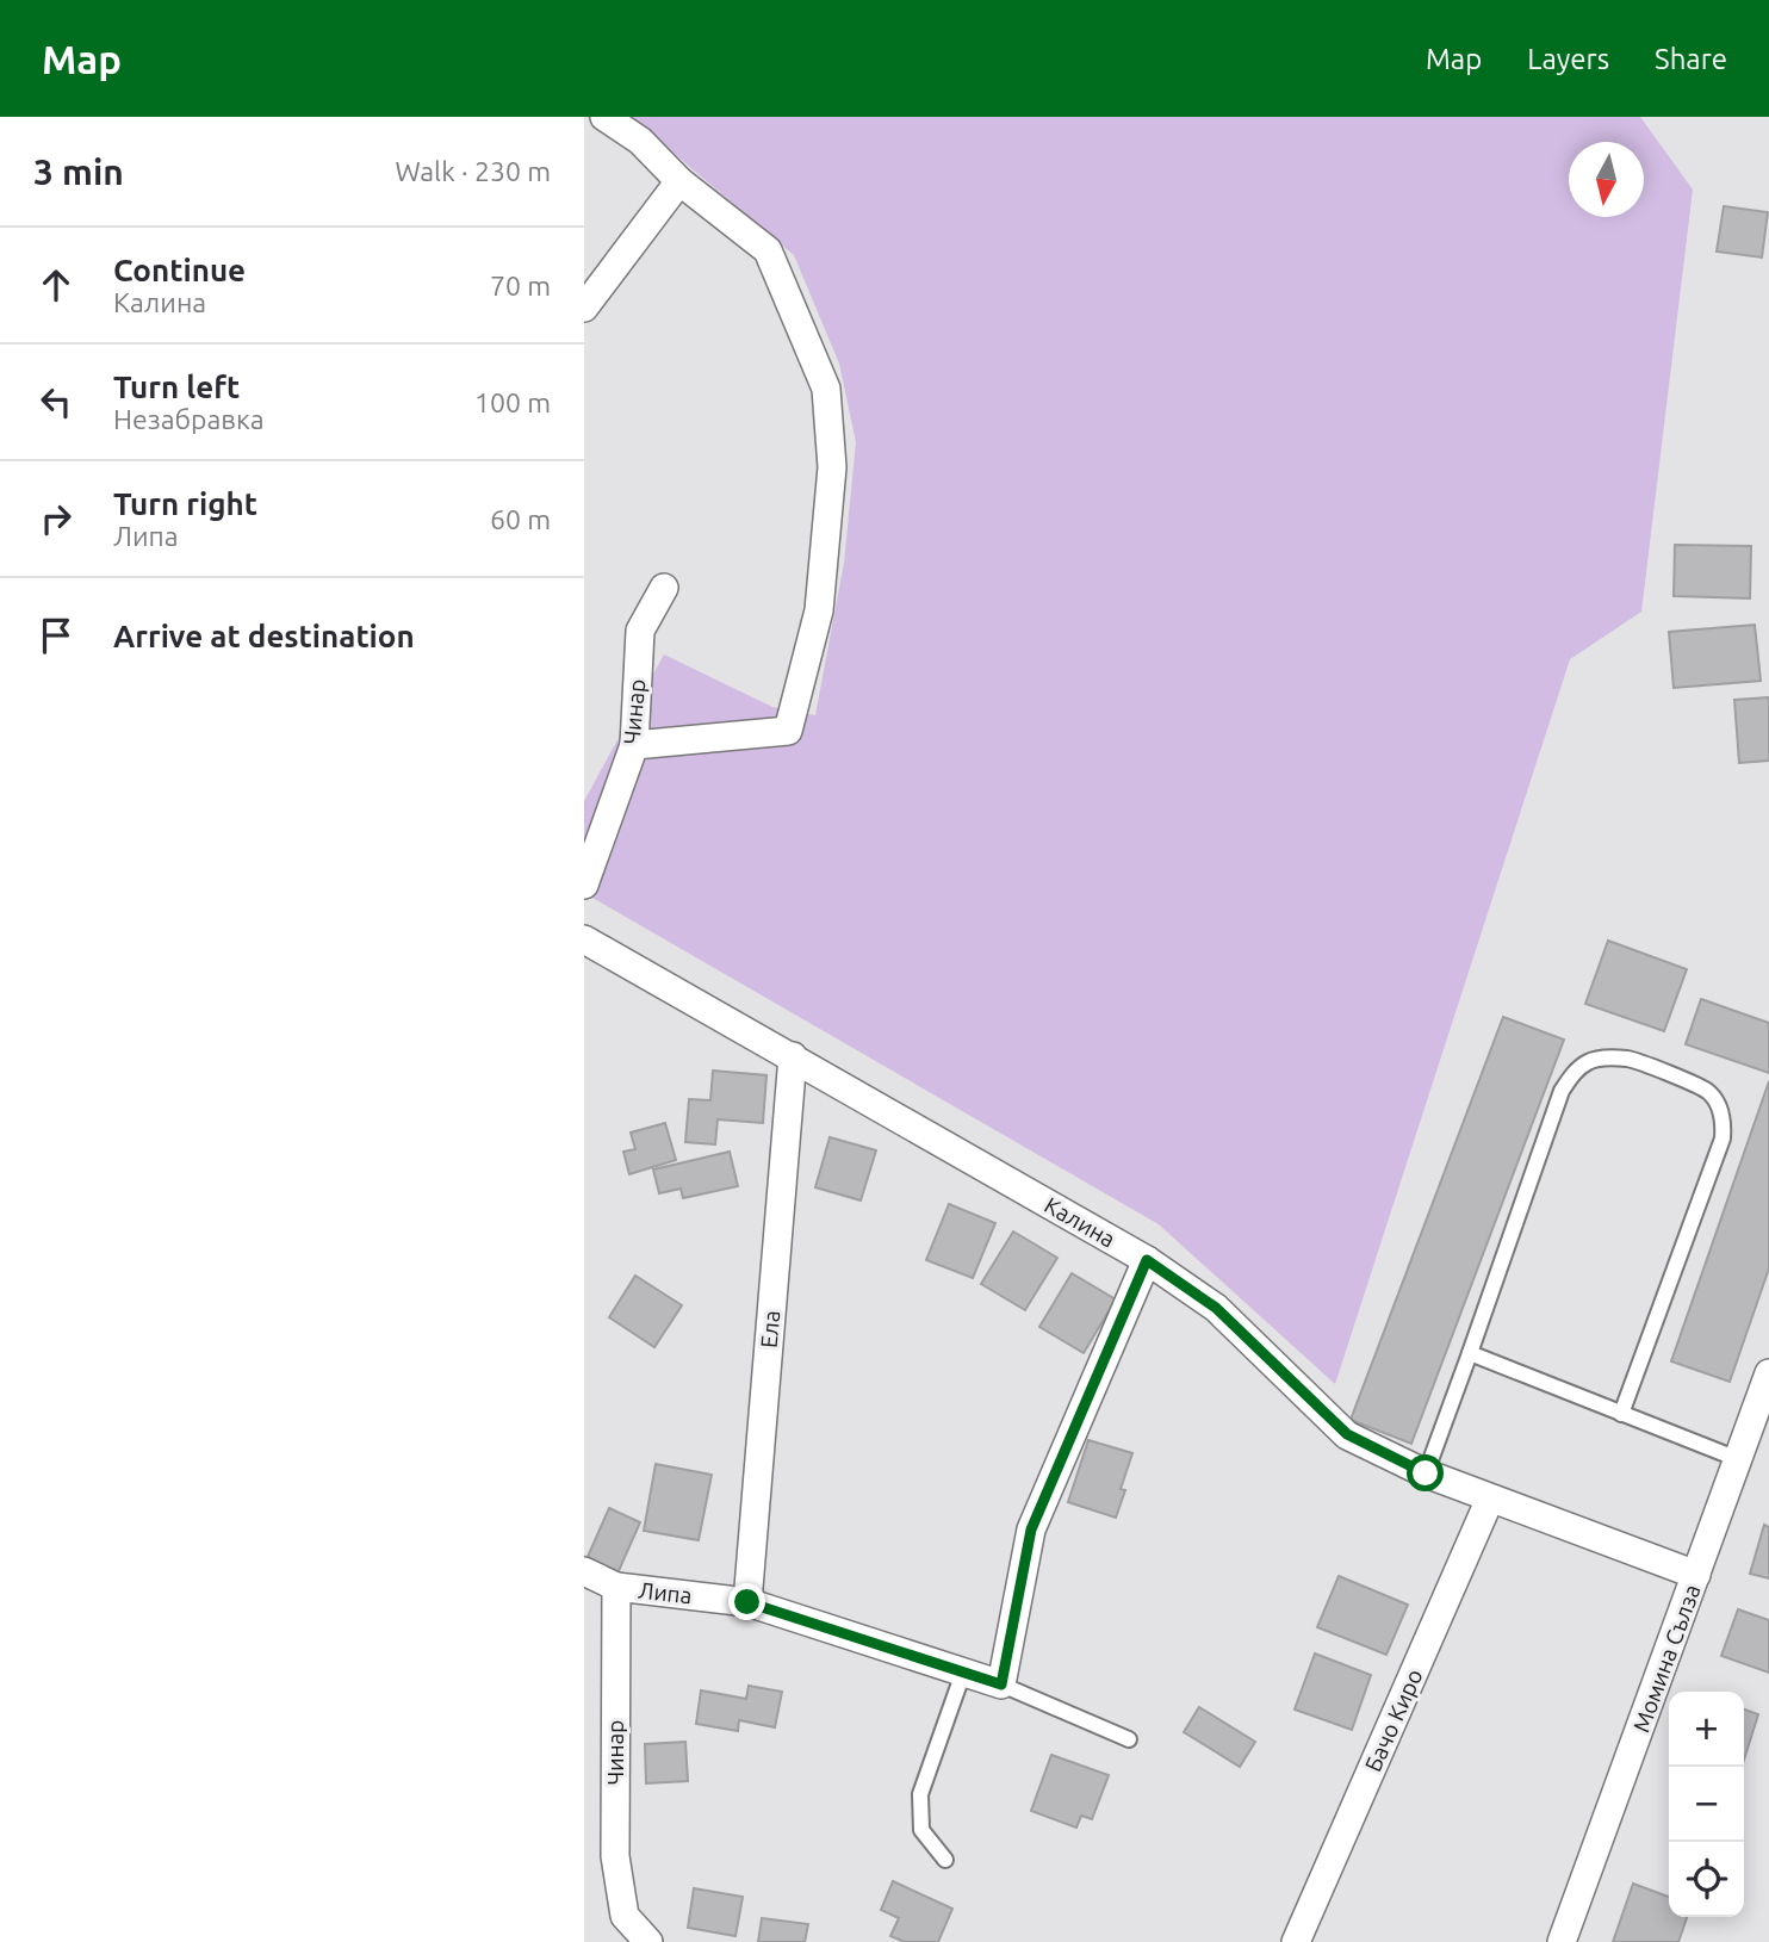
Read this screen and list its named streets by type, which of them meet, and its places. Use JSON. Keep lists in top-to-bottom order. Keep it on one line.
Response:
{"streets":{"street":["Чинар","Калина","Ела","Липа","Момина Сълза","Бачо Киро"]},"crossings":[["Чинар","Липа"],["Калина","Ела"],["Калина","Момина Сълза"],["Калина","Бачо Киро"],["Ела","Липа"]],"north":"bottom","page":{"header":"Map","nav":["Map","Layers","Share"],"heading":["3 min","Walk · 230 m"],"list":[["Continue","Калина","70 m"],["Turn left","Незабравка","100 m"],["Turn right","Липа","60 m"],"Arrive at destination"],"map_buttons":["+","−"]}}
